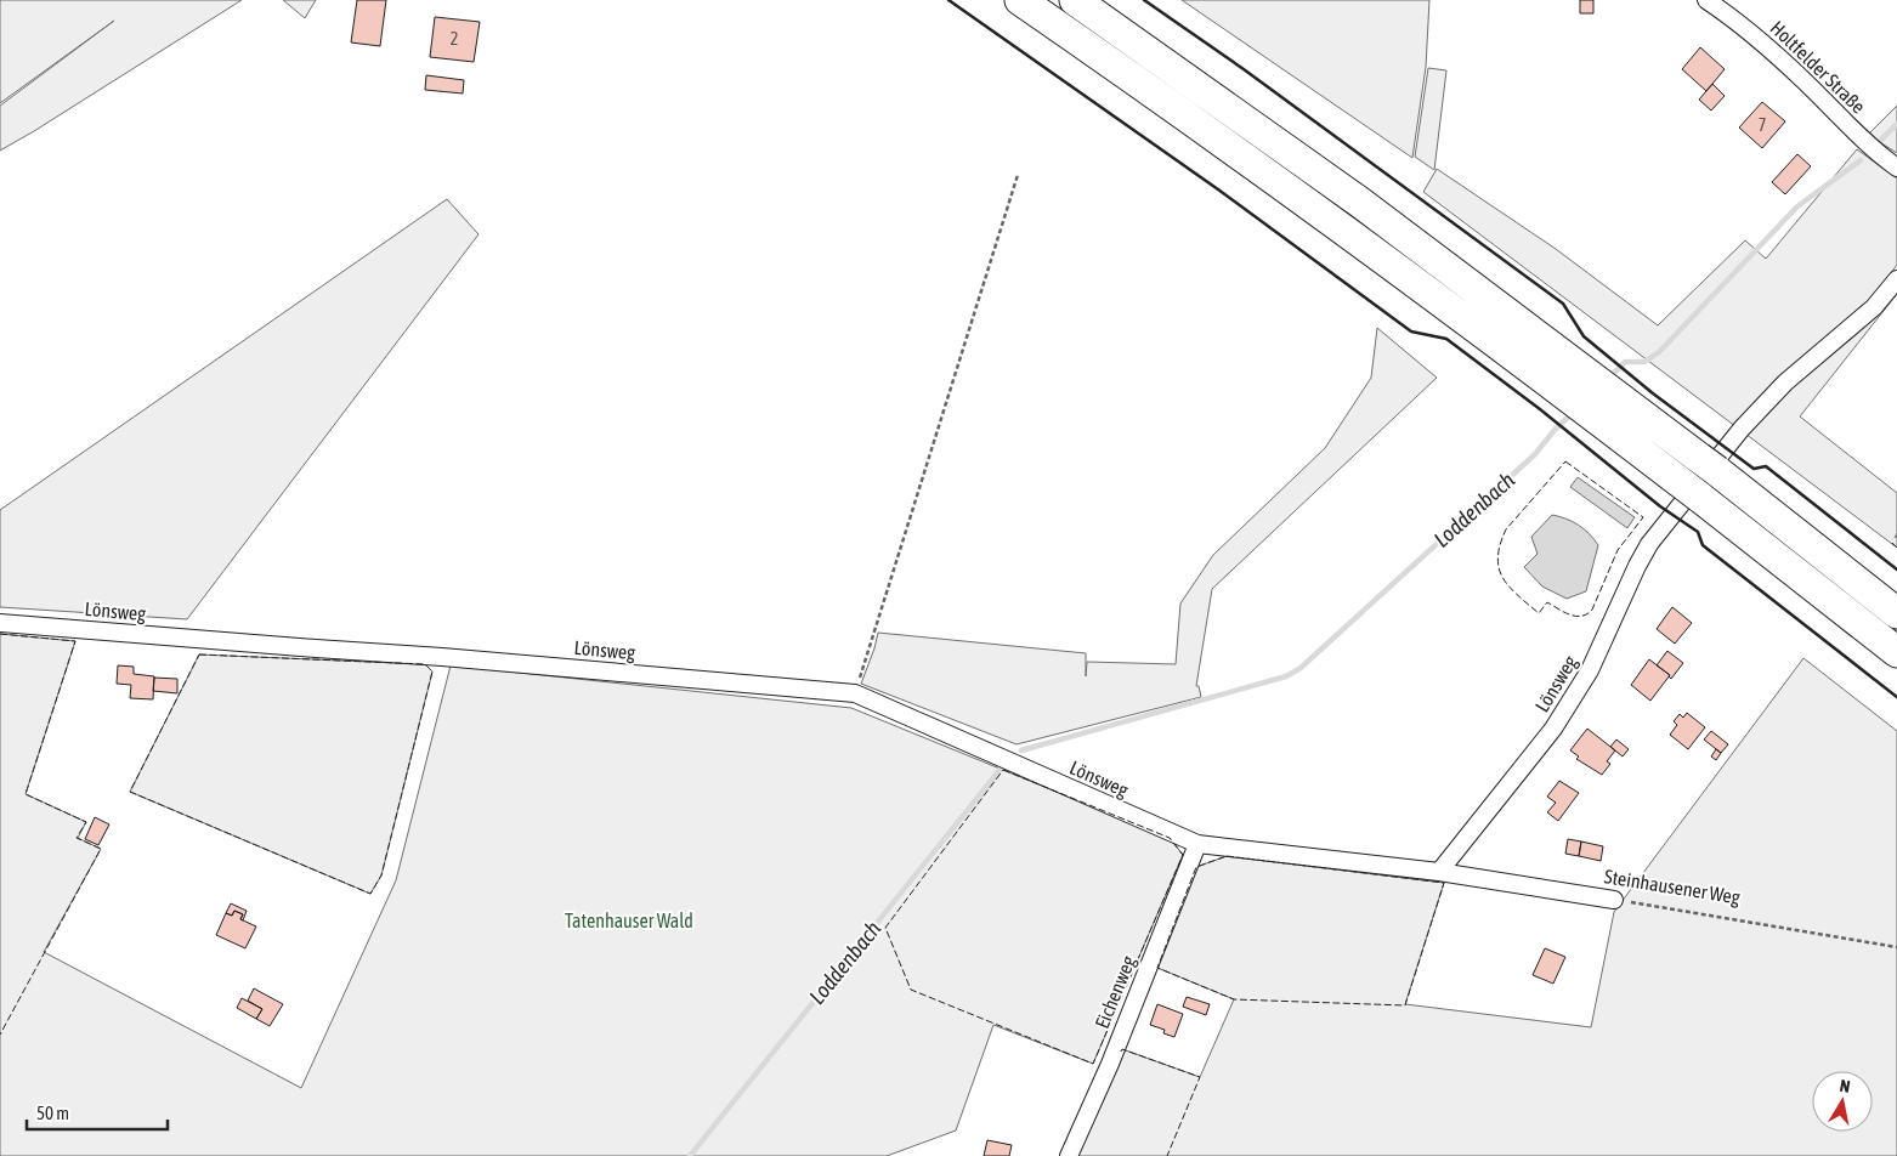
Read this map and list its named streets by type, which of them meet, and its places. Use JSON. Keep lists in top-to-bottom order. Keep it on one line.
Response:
{"streets":{"street":["Holtfelder Straße","Lönsweg","Steinhausener Weg","Eichenweg"]},"crossings":[["Lönsweg","Steinhausener Weg"],["Lönsweg","Eichenweg"]],"water":["Loddenbach"],"parks":["Tatenhauser Wald"],"house_numbers":["2","7"],"scale_bar":"50 m","north":"top"}
